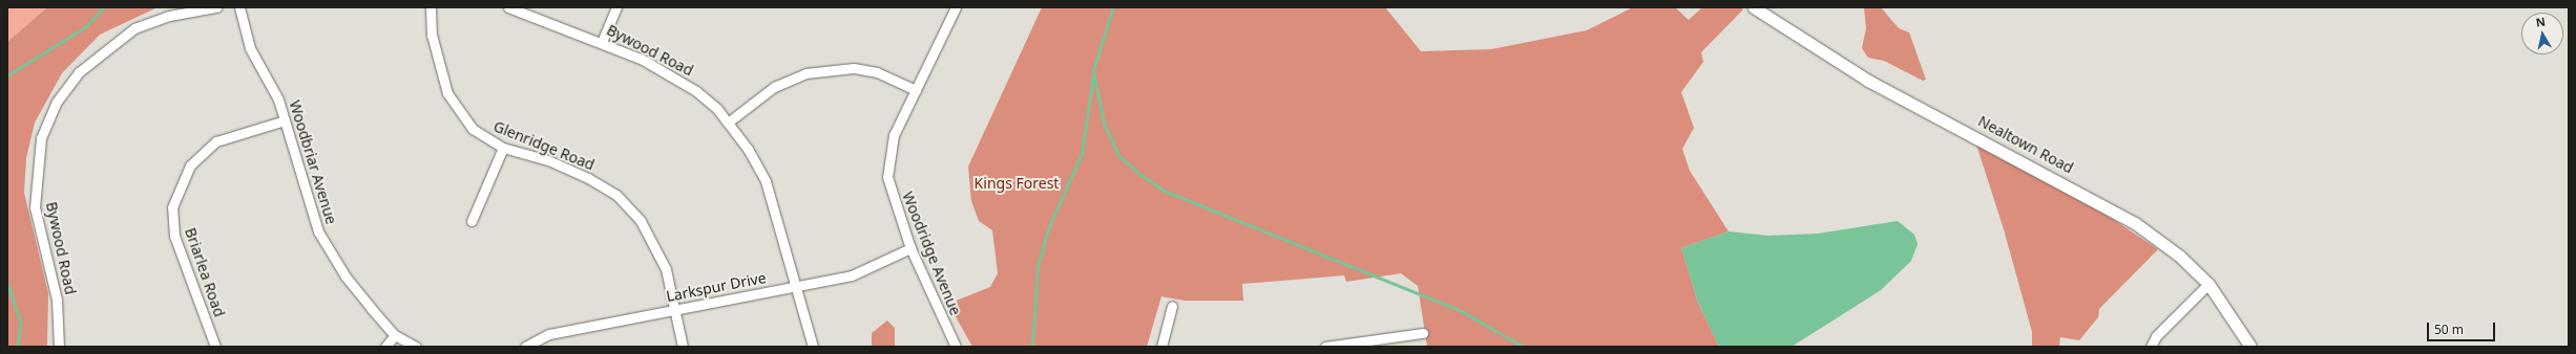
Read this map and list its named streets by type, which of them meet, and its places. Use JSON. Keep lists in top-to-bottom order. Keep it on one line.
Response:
{"streets":{"street":["Bywood Road","Nealtown Road","Glenridge Road","Woodbriar Avenue","Woodridge Avenue","Briarlea Road","Larkspur Drive"]},"crossings":[["Bywood Road","Larkspur Drive"],["Glenridge Road","Larkspur Drive"],["Woodbriar Avenue","Briarlea Road"],["Woodridge Avenue","Larkspur Drive"]],"parks":["Kings Forest"],"scale_bar":"50 m","north":"top"}
